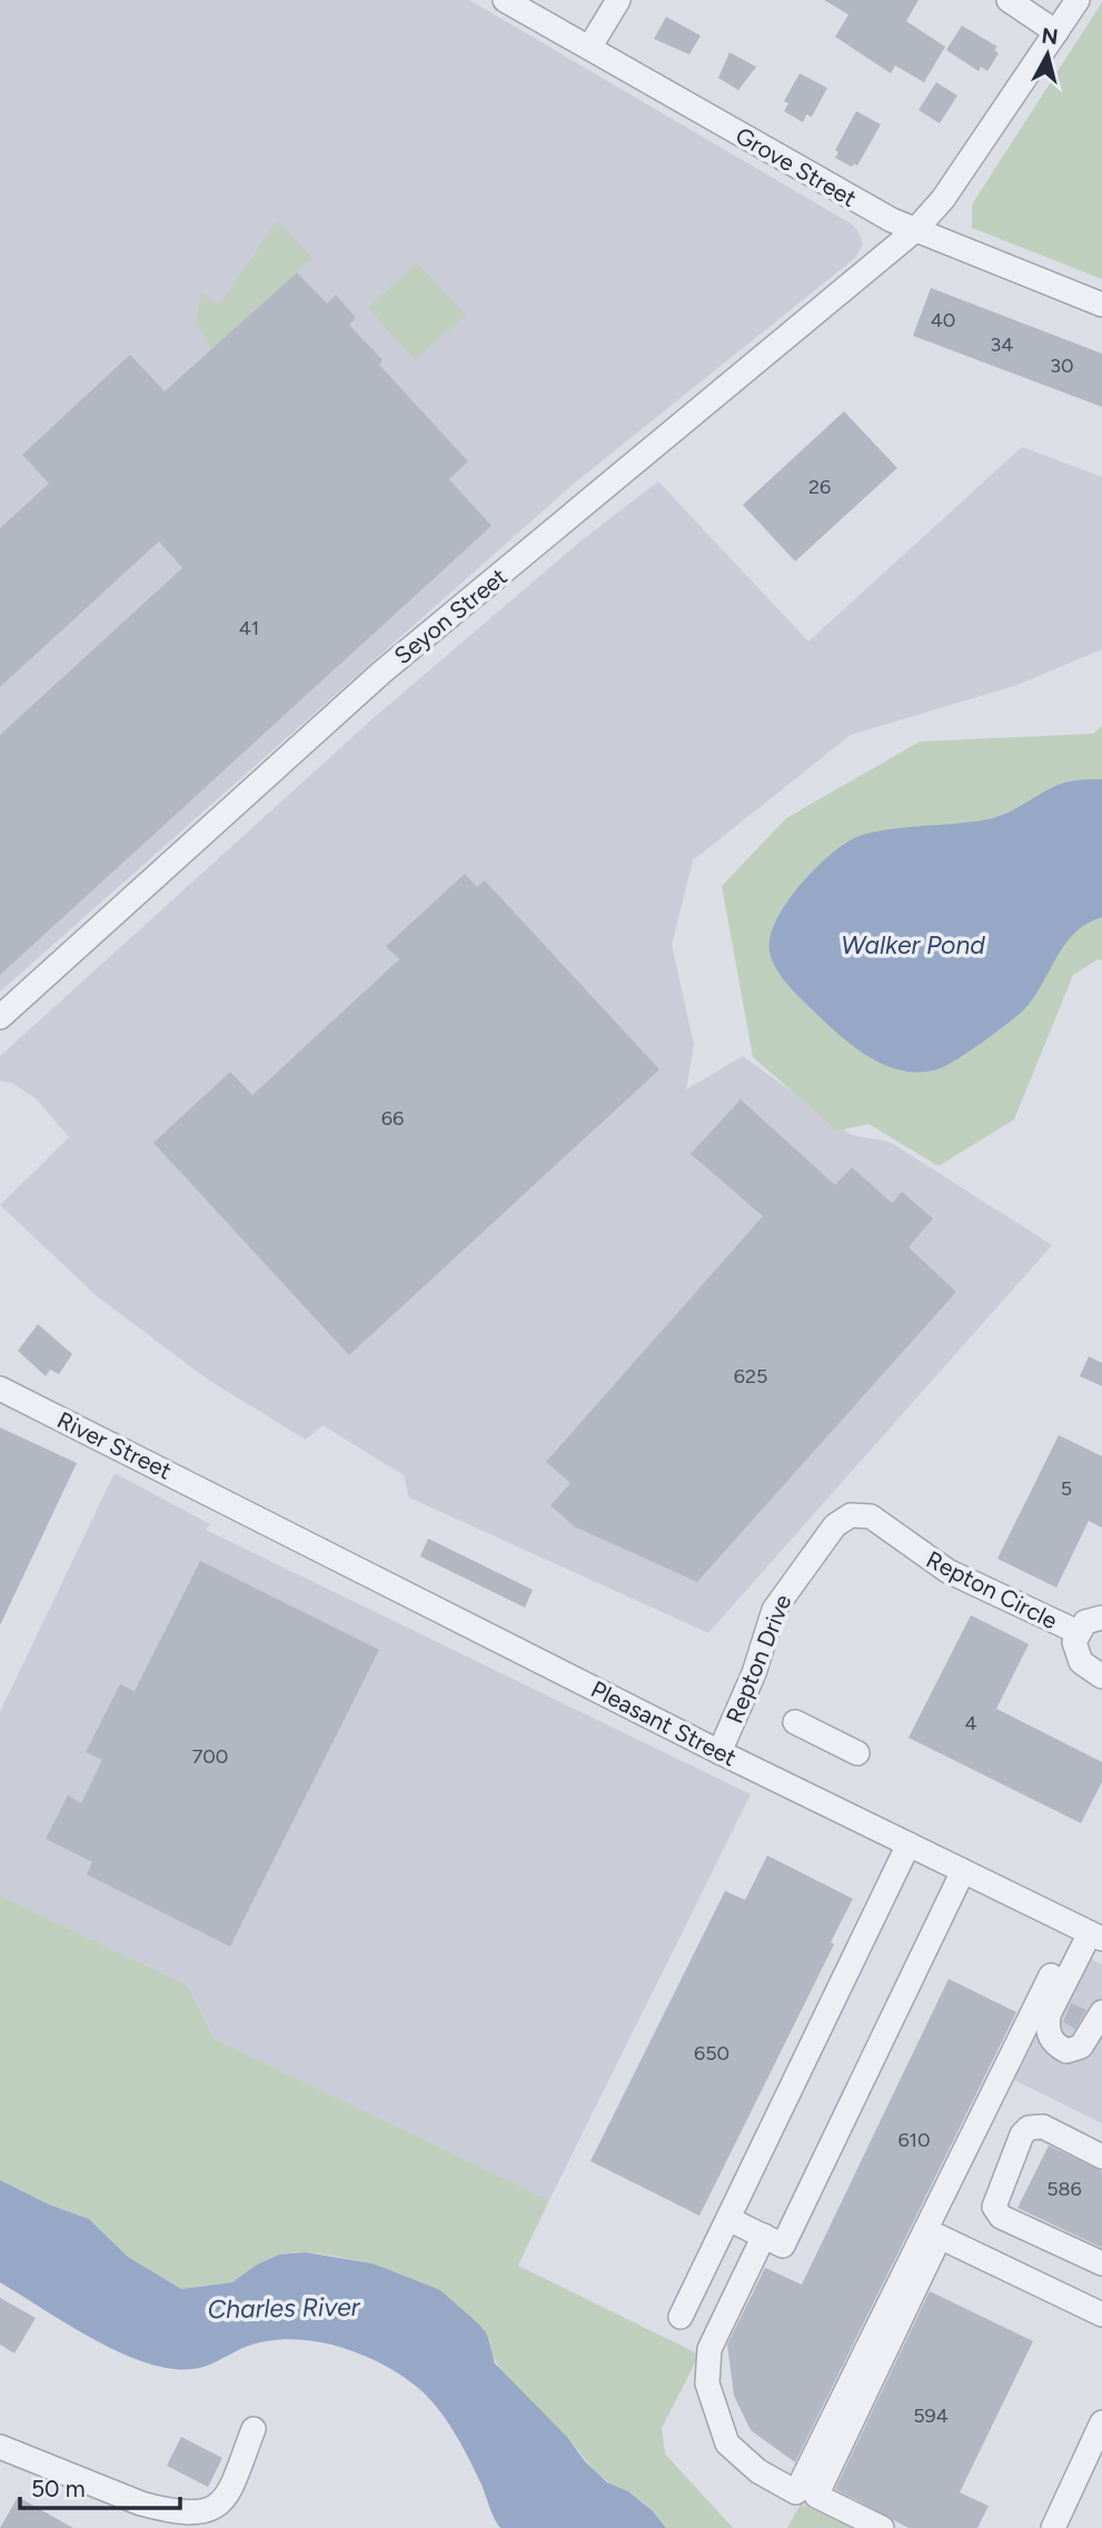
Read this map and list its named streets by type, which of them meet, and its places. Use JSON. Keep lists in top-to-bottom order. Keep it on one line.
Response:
{"streets":{"street":["Grove Street","Seyon Street","River Street","Repton Circle","Repton Drive","Pleasant Street"]},"crossings":[["Grove Street","Seyon Street"],["River Street","Pleasant Street"],["Repton Circle","Repton Drive"],["Repton Drive","Pleasant Street"]],"water":["Walker Pond","Charles River"],"house_numbers":["40","34","30","26","41","66","625","5","4","700","650","610","586","594"],"scale_bar":"50 m","north":"top"}
